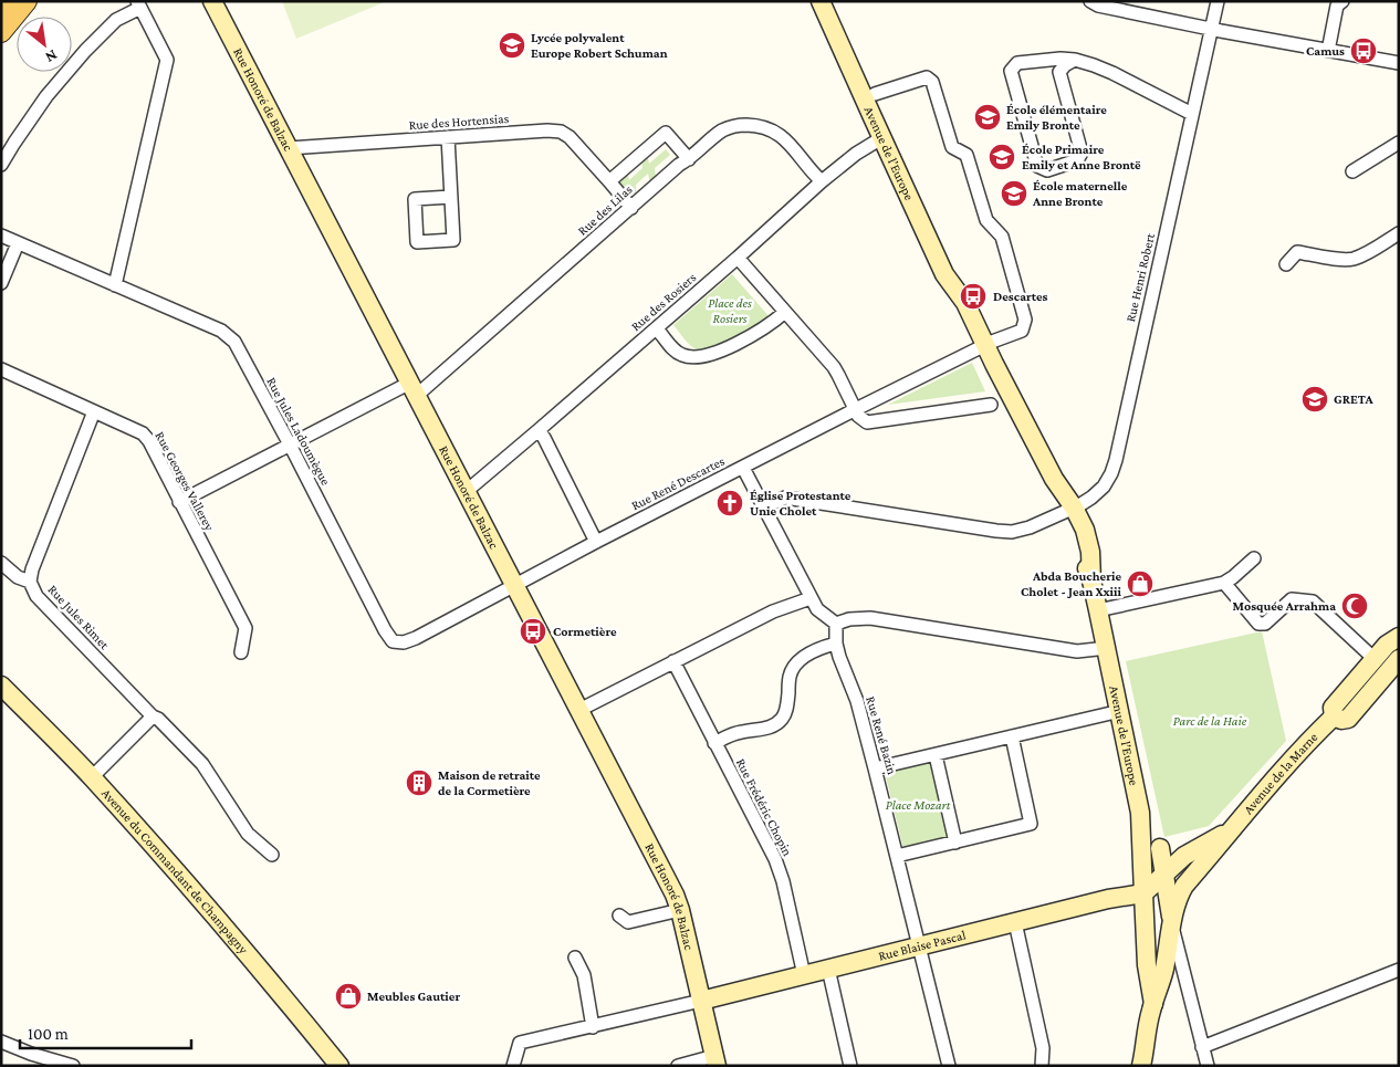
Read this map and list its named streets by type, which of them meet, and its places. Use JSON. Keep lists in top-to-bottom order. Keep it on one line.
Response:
{"streets":{"main road":["Rue Honoré de Balzac","Avenue de l’Europe","Avenue de la Marne","Avenue du Commandant de Champagny","Rue Blaise Pascal"],"street":["Rue des Hortensias","Rue des Lilas","Rue Henri Robert","Rue des Rosiers","Rue Jules Ladoumègue","Rue Georges Vallerey","Rue René Descartes","Rue Jules Rimet","Rue René Bazin","Rue Frédéric Chopin"]},"crossings":[["Rue Honoré de Balzac","Rue des Hortensias"],["Rue Honoré de Balzac","Rue des Lilas"],["Rue Honoré de Balzac","Rue des Rosiers"],["Rue Honoré de Balzac","Rue Jules Ladoumègue"],["Rue Honoré de Balzac","Rue René Descartes"],["Rue Honoré de Balzac","Rue Blaise Pascal"],["Rue des Hortensias","Rue des Lilas"],["Avenue de l’Europe","Rue Henri Robert"],["Avenue de l’Europe","Rue des Rosiers"],["Avenue de l’Europe","Rue René Descartes"],["Avenue de l’Europe","Avenue de la Marne"],["Avenue de l’Europe","Rue Blaise Pascal"],["Rue des Lilas","Rue des Rosiers"],["Rue des Lilas","Rue Jules Ladoumègue"],["Rue des Lilas","Rue Georges Vallerey"],["Rue Jules Ladoumègue","Rue René Descartes"],["Rue Georges Vallerey","Rue Jules Rimet"],["Rue René Bazin","Rue Blaise Pascal"],["Rue Frédéric Chopin","Rue Blaise Pascal"]],"parks":["Place des Rosiers","Parc de la Haie","Place Mozart"],"places":{"school or university":["Lycée polyvalent Europe Robert Schuman","École élémentaire Emily Bronte","École Primaire Emily et Anne Brontë","École maternelle Anne Bronte","GRETA"],"bus stop":["Camus","Descartes","Cormetière"],"church":["Église Protestante Unie Cholet"],"shop":["Abda Boucherie Cholet - Jean Xxiii","Meubles Gautier"],"mosque":["Mosquée Arrahma"],"building":["Maison de retraite de la Cormetière"]},"scale_bar":"100 m","north":"bottom right"}
